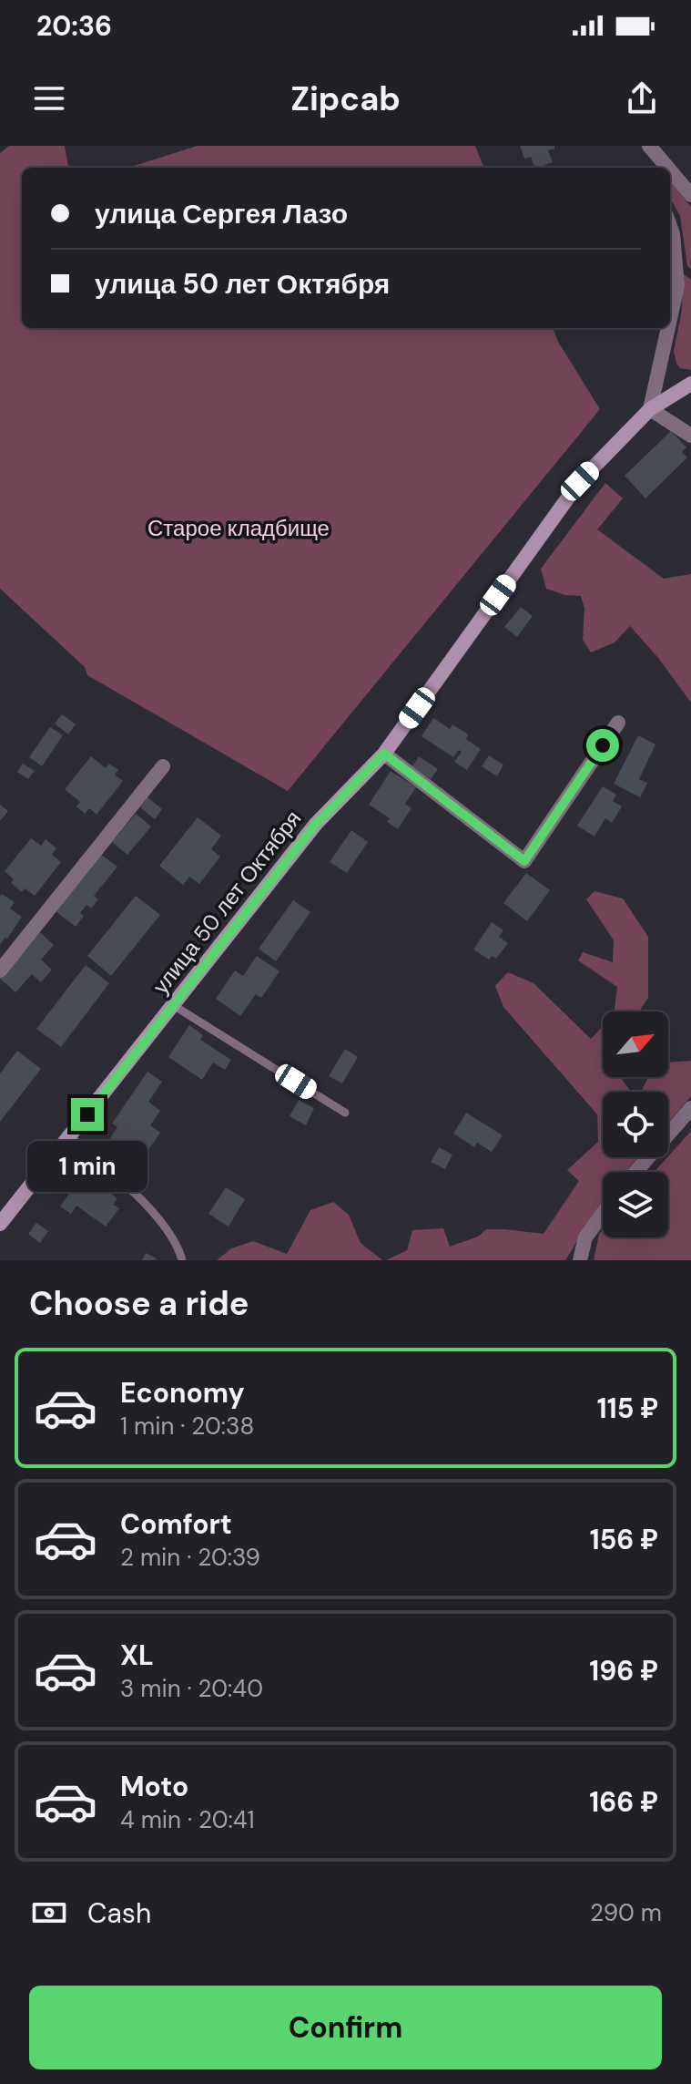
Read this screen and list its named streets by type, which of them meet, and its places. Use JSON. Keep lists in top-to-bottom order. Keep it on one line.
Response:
{"streets":{"main road":["улица 50 лет Октября"]},"parks":["Старое кладбище"],"north":"top right","page":{"status":"20:36","header":"Zipcab","banner":["улица Сергея Лазо","улица 50 лет Октября"],"bubble":"1 min","heading":"Choose a ride","list":[{"name":"Economy","note":"1 min · 20:38","value":"115 ₽"},{"name":"Comfort","note":"2 min · 20:39","value":"156 ₽"},{"name":"XL","note":"3 min · 20:40","value":"196 ₽"},{"name":"Moto","note":"4 min · 20:41","value":"166 ₽"}],"pay":["Cash","290 m"],"buttons":"Confirm"}}
